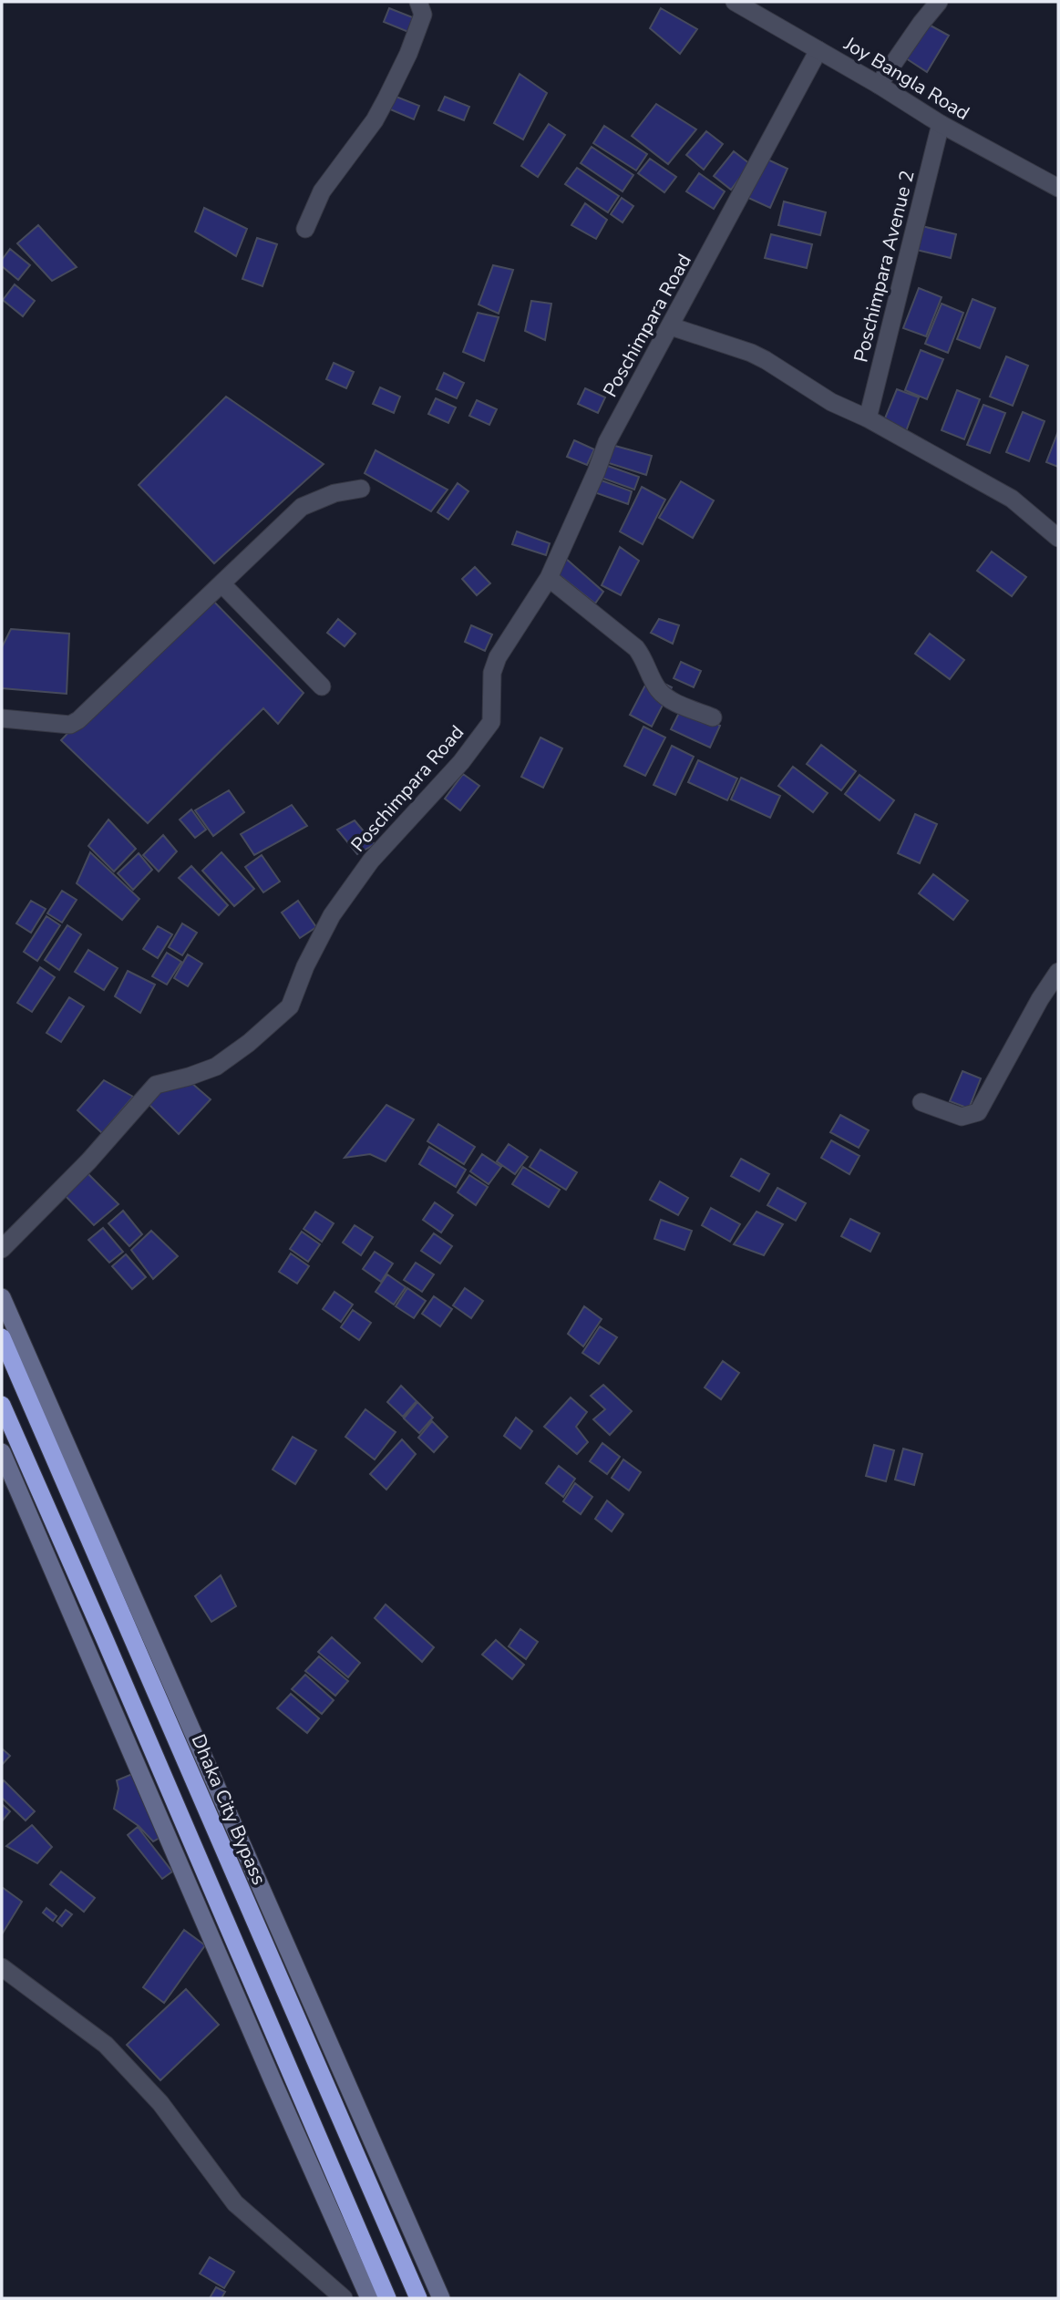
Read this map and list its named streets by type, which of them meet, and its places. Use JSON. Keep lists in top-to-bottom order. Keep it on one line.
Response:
{"streets":{"highway":["Dhaka City Bypass"],"street":["Joy Bangla Road","Poschimpara Avenue 2","Poschimpara Road"]},"crossings":[["Joy Bangla Road","Poschimpara Avenue 2"],["Joy Bangla Road","Poschimpara Road"]]}
